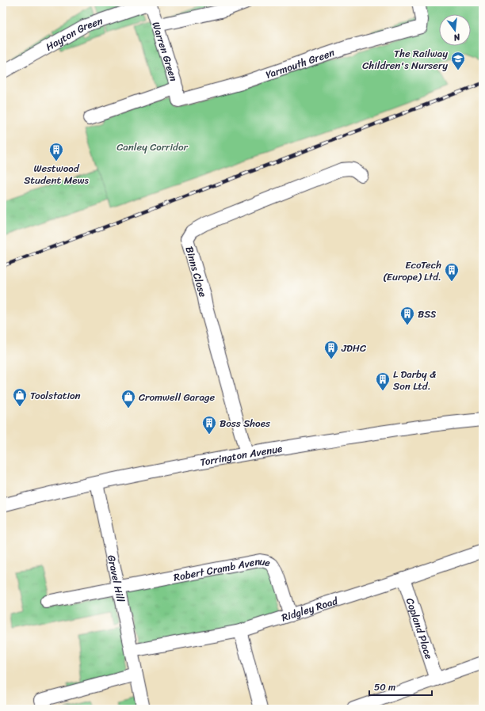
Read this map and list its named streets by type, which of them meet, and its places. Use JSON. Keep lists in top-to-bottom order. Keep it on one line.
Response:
{"streets":{"street":["Hayton Green","Warren Green","Yarmouth Green","Binns Close","Torrington Avenue","Robert Cramb Avenue","Gravel Hill","Ridgley Road","Copland Place"]},"crossings":[["Hayton Green","Warren Green"],["Warren Green","Yarmouth Green"],["Binns Close","Torrington Avenue"],["Torrington Avenue","Gravel Hill"],["Robert Cramb Avenue","Gravel Hill"],["Robert Cramb Avenue","Ridgley Road"],["Gravel Hill","Ridgley Road"],["Ridgley Road","Copland Place"]],"parks":["Canley Corridor"],"places":{"school or university":["The Railway Children's Nursery"],"building":["Westwood Student Mews","EcoTech (Europe) Ltd.","BSS","JDHC","L Darby & Son Ltd.","Boss Shoes"],"shop":["Toolstation","Cromwell Garage"]},"scale_bar":"50 m","north":"bottom"}
